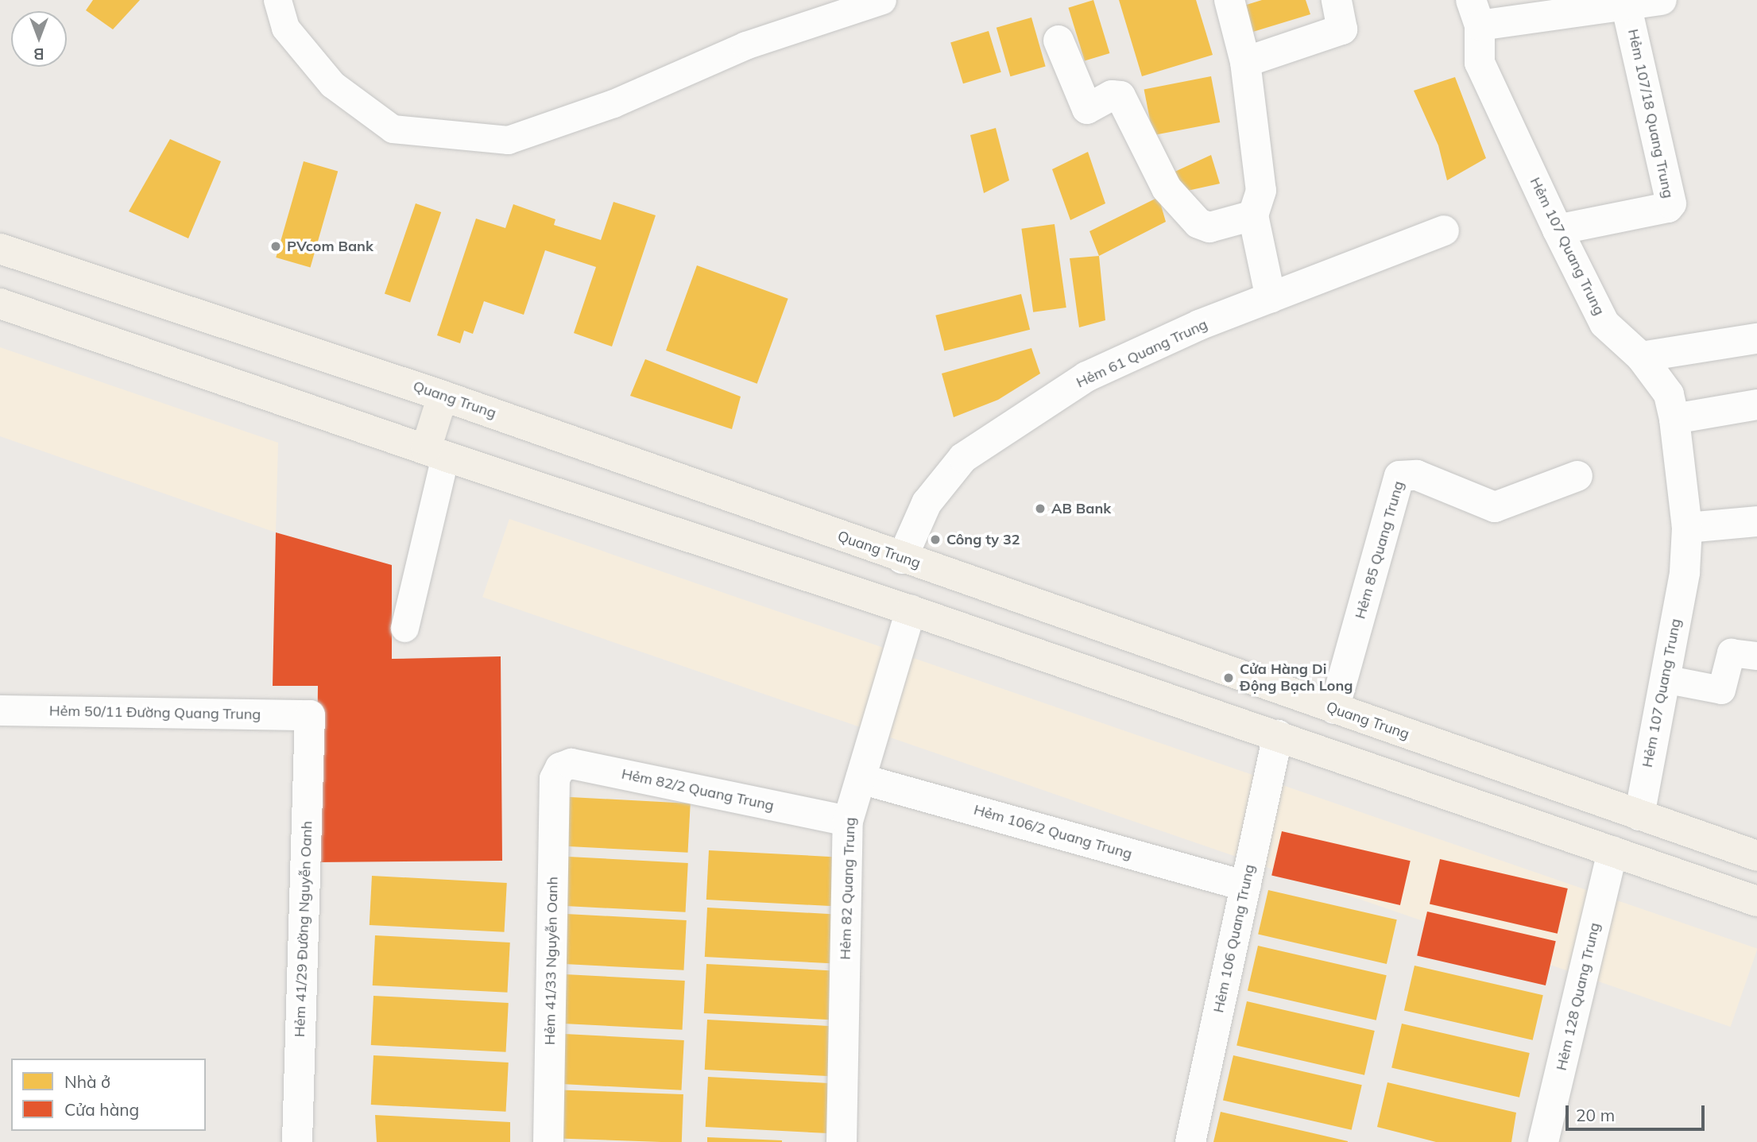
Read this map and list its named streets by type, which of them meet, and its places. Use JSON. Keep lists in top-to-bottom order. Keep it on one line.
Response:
{"streets":{"main road":["Quang Trung"],"street":["Hẻm 107/18 Quang Trung","Hẻm 107 Quang Trung","Hẻm 61 Quang Trung","Hẻm 85 Quang Trung","Hẻm 50/11 Đường Quang Trung","Hẻm 82/2 Quang Trung","Hẻm 106/2 Quang Trung","Hẻm 82 Quang Trung","Hẻm 41/29 Đường Nguyễn Oanh","Hẻm 106 Quang Trung","Hẻm 41/33 Nguyễn Oanh","Hẻm 128 Quang Trung"]},"crossings":[["Hẻm 107/18 Quang Trung","Hẻm 107 Quang Trung"],["Hẻm 107 Quang Trung","Quang Trung"],["Hẻm 61 Quang Trung","Quang Trung"],["Quang Trung","Hẻm 85 Quang Trung"],["Hẻm 50/11 Đường Quang Trung","Hẻm 41/29 Đường Nguyễn Oanh"],["Hẻm 82/2 Quang Trung","Hẻm 82 Quang Trung"],["Hẻm 82/2 Quang Trung","Hẻm 41/33 Nguyễn Oanh"],["Hẻm 106/2 Quang Trung","Hẻm 82 Quang Trung"],["Hẻm 106/2 Quang Trung","Hẻm 106 Quang Trung"]],"places":["PVcom Bank","AB Bank","Công ty 32","Cửa Hàng Di Động Bạch Long"],"legend":["Nhà ở","Cửa hàng"],"scale_bar":"20 m","north":"bottom"}
